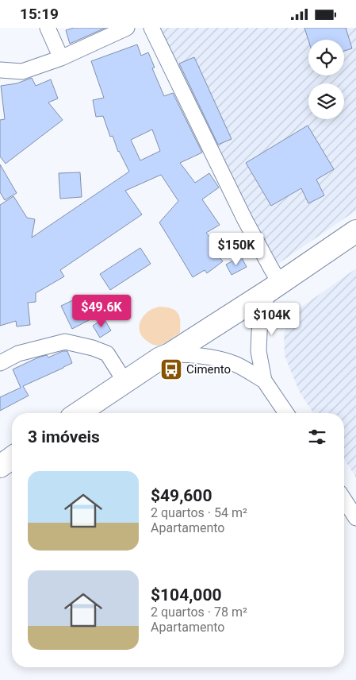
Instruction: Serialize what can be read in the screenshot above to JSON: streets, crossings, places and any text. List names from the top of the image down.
{
  "places": {
    "bus stop": ["Cimento"]
  },
  "page": {
    "status": "15:19",
    "price": ["$150K", "$49.6K", "$104K"],
    "heading": "3 imóveis",
    "list": [
      {
        "name": "$49,600",
        "note": "2 quartos · 54 m² · Apartamento"
      },
      {
        "name": "$104,000",
        "note": "2 quartos · 78 m² · Apartamento"
      }
    ]
  }
}
